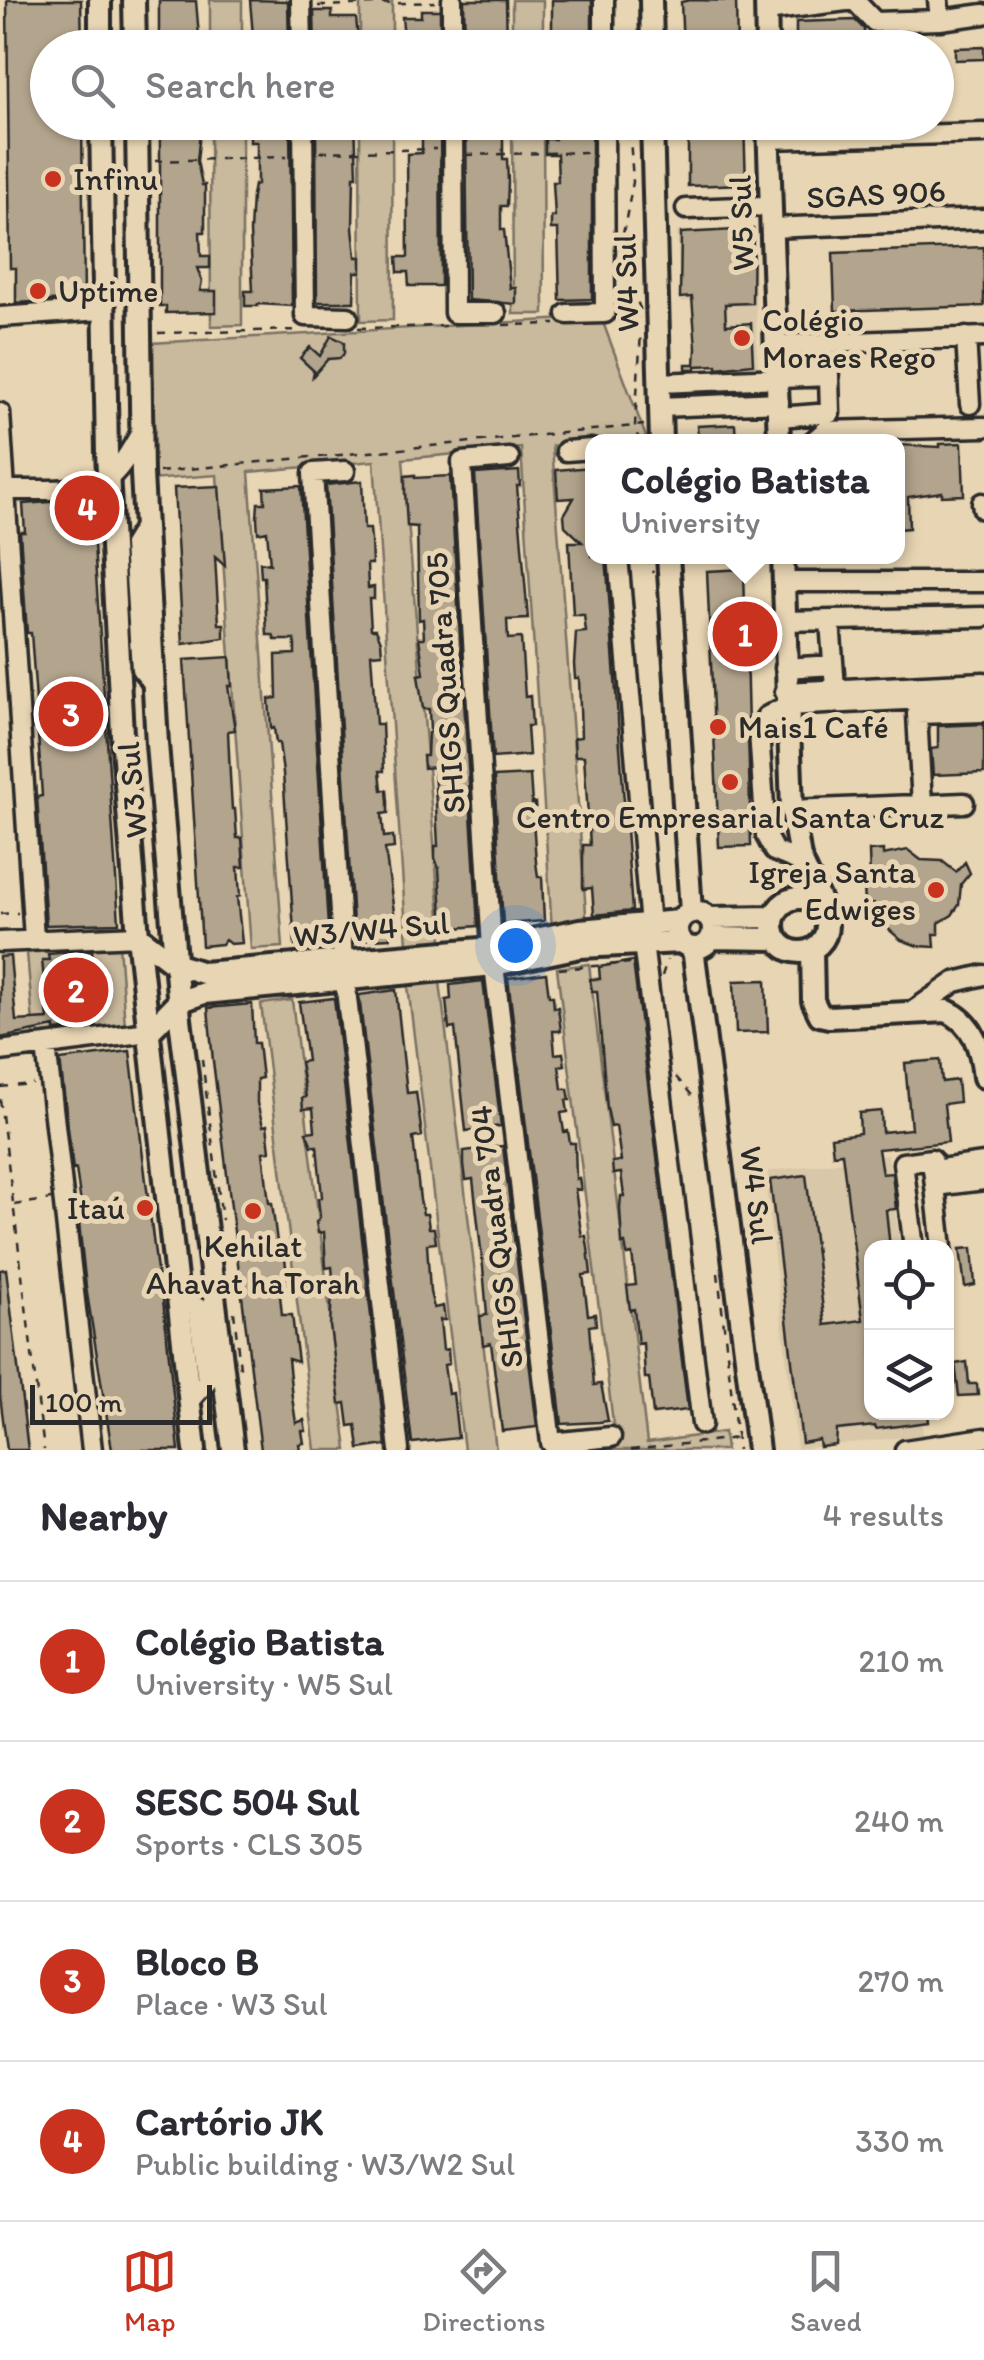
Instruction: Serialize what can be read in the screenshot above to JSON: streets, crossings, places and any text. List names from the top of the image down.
{
  "streets": {
    "main road": [
      "W5 Sul",
      "W4 Sul",
      "W3 Sul",
      "W3/W4 Sul"
    ],
    "street": ["SGAS 906", "SHIGS Quadra 705", "SHIGS Quadra 704"]
  },
  "crossings": [
    ["SGAS 906", "W5 Sul"],
    ["W4 Sul", "W3/W4 Sul"],
    ["SHIGS Quadra 705", "W3/W4 Sul"],
    ["SHIGS Quadra 705", "SHIGS Quadra 704"],
    ["W3 Sul", "W3/W4 Sul"],
    ["W3/W4 Sul", "SHIGS Quadra 704"]
  ],
  "places": [
    "Infinu",
    "Uptime",
    "Colégio Moraes Rego",
    "Mais1 Café",
    "Centro Empresarial Santa Cruz",
    "Igreja Santa Edwiges",
    "Itaú",
    "Kehilat Ahavat haTorah"
  ],
  "scale_bar": "100 m",
  "page": {
    "search": "Search here",
    "popup": ["Colégio Batista", "University"],
    "pins": [
      "4",
      "1",
      "3",
      "2"
    ],
    "scale": "100 m",
    "heading": ["Nearby", "4 results"],
    "list": [
      {
        "mark": "1",
        "name": "Colégio Batista",
        "note": "University · W5 Sul",
        "value": "210 m"
      },
      {
        "mark": "2",
        "name": "SESC 504 Sul",
        "note": "Sports · CLS 305",
        "value": "240 m"
      },
      {
        "mark": "3",
        "name": "Bloco B",
        "note": "Place · W3 Sul",
        "value": "270 m"
      },
      {
        "mark": "4",
        "name": "Cartório JK",
        "note": "Public building · W3/W2 Sul",
        "value": "330 m"
      }
    ],
    "nav": ["Map", "Directions", "Saved"]
  }
}
